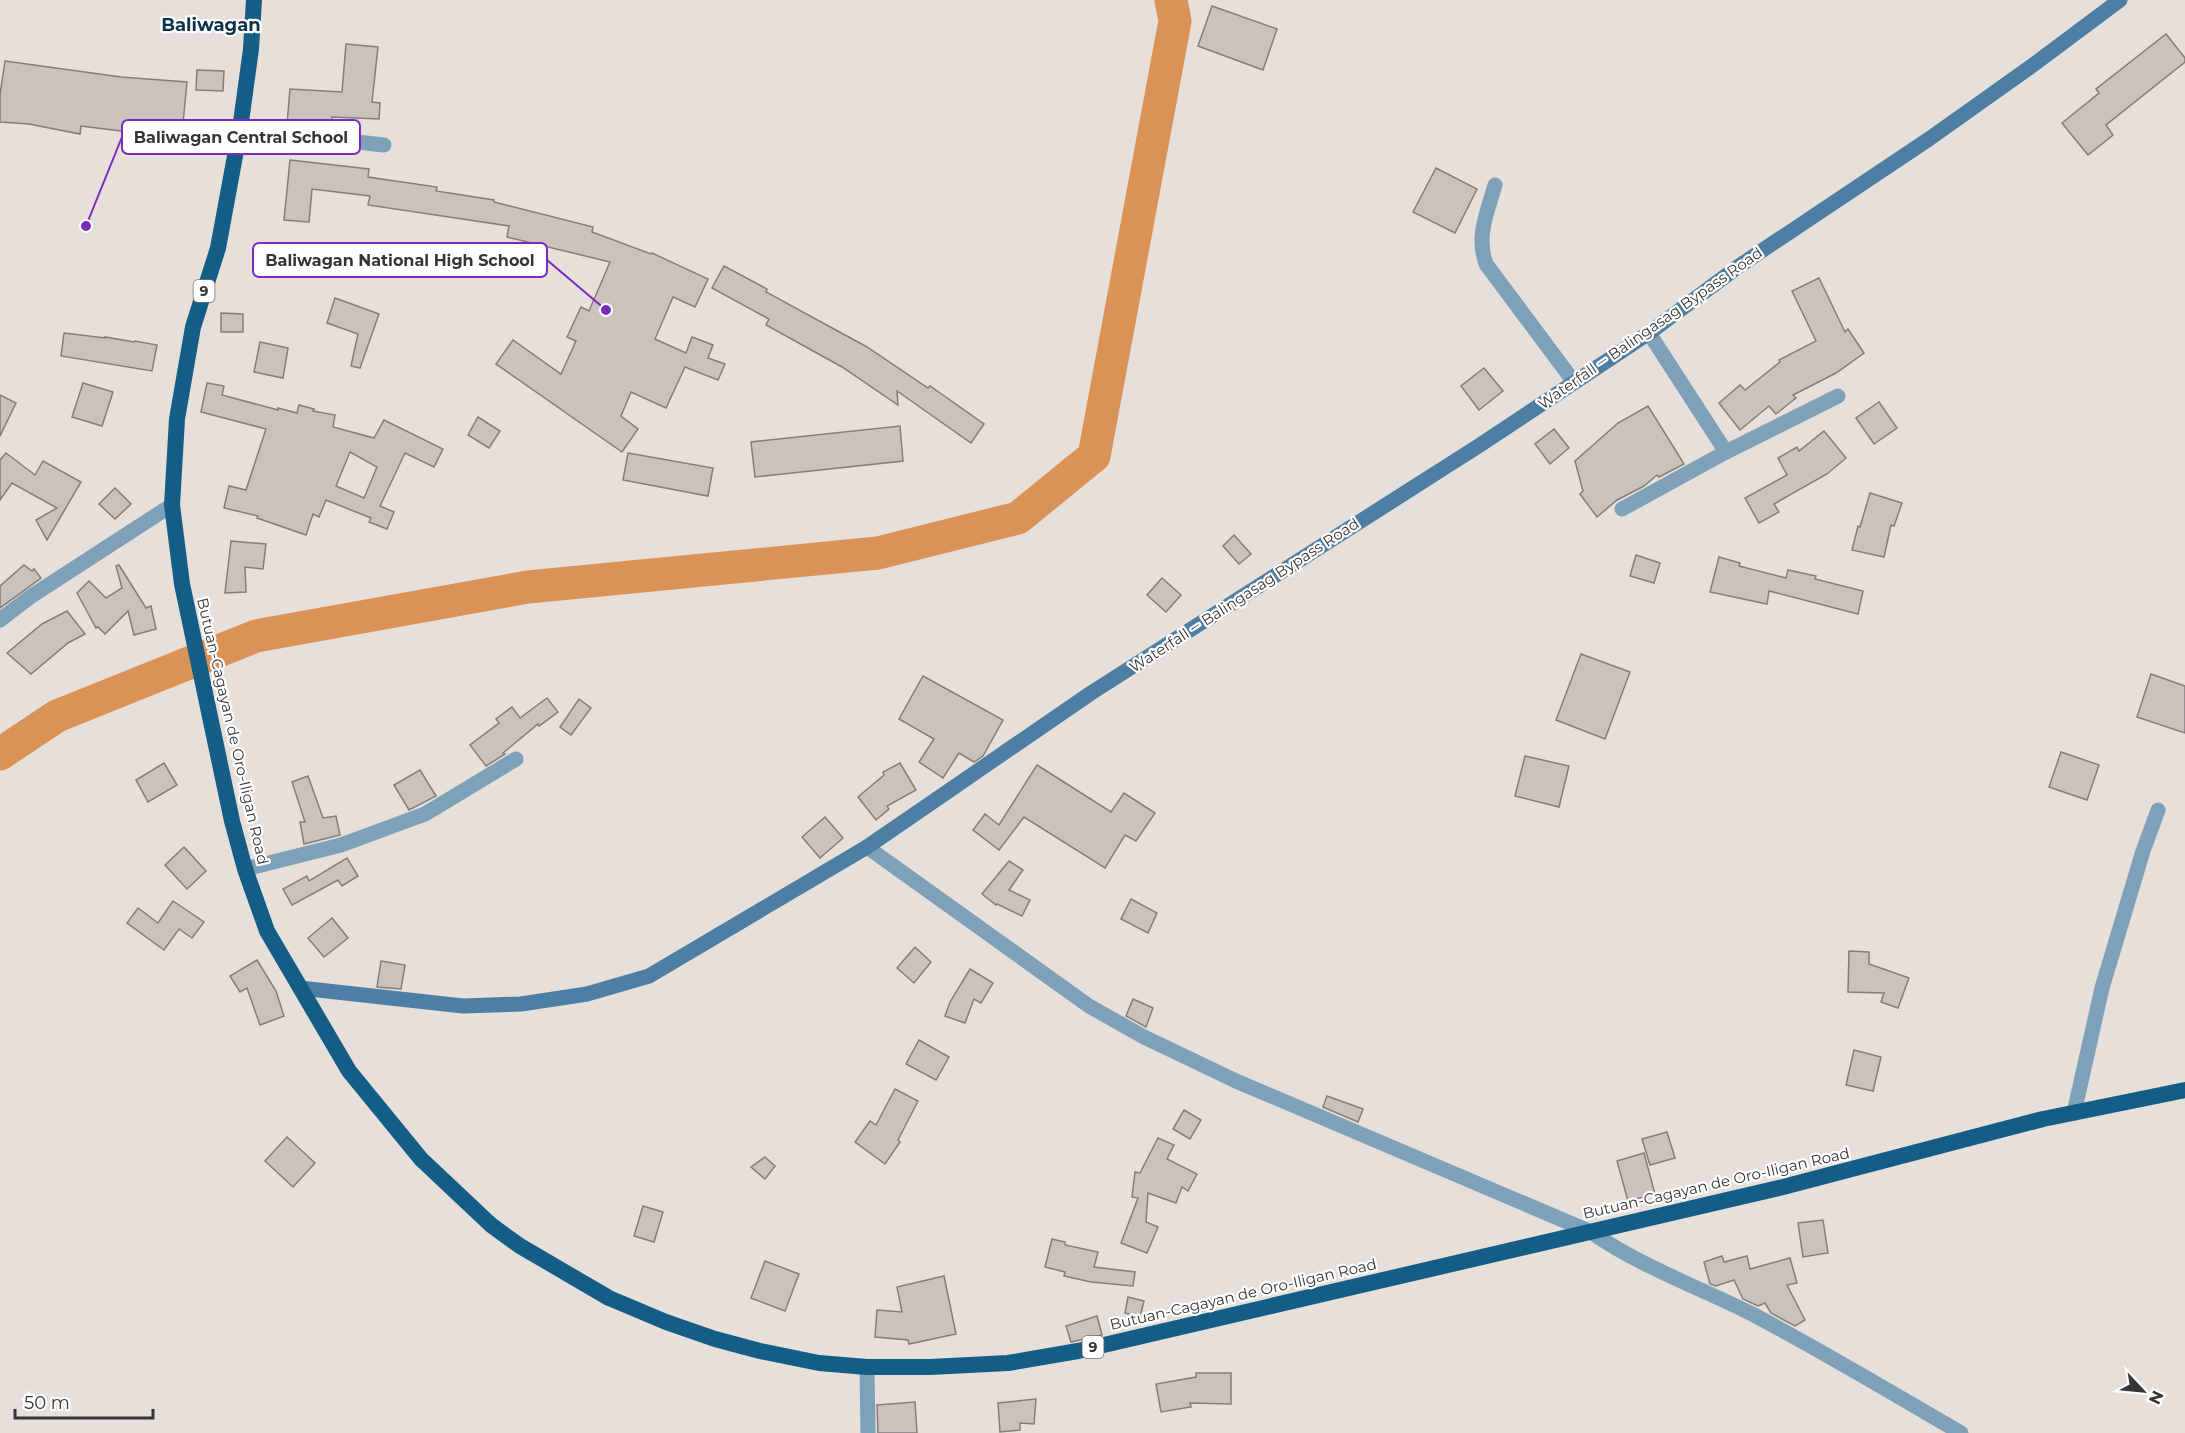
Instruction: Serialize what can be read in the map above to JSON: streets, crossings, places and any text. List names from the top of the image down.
{
  "streets": {
    "highway": ["9", "Butuan-Cagayan de Oro-Iligan Road"],
    "main road": ["Waterfall ‒ Balingasag Bypass Road"]
  },
  "crossings": [
    ["Waterfall ‒ Balingasag Bypass Road", "Butuan-Cagayan de Oro-Iligan Road"]
  ],
  "districts": ["Baliwagan"],
  "places": ["Baliwagan Central School", "Baliwagan National High School"],
  "scale_bar": "50 m",
  "north": "bottom right"
}
